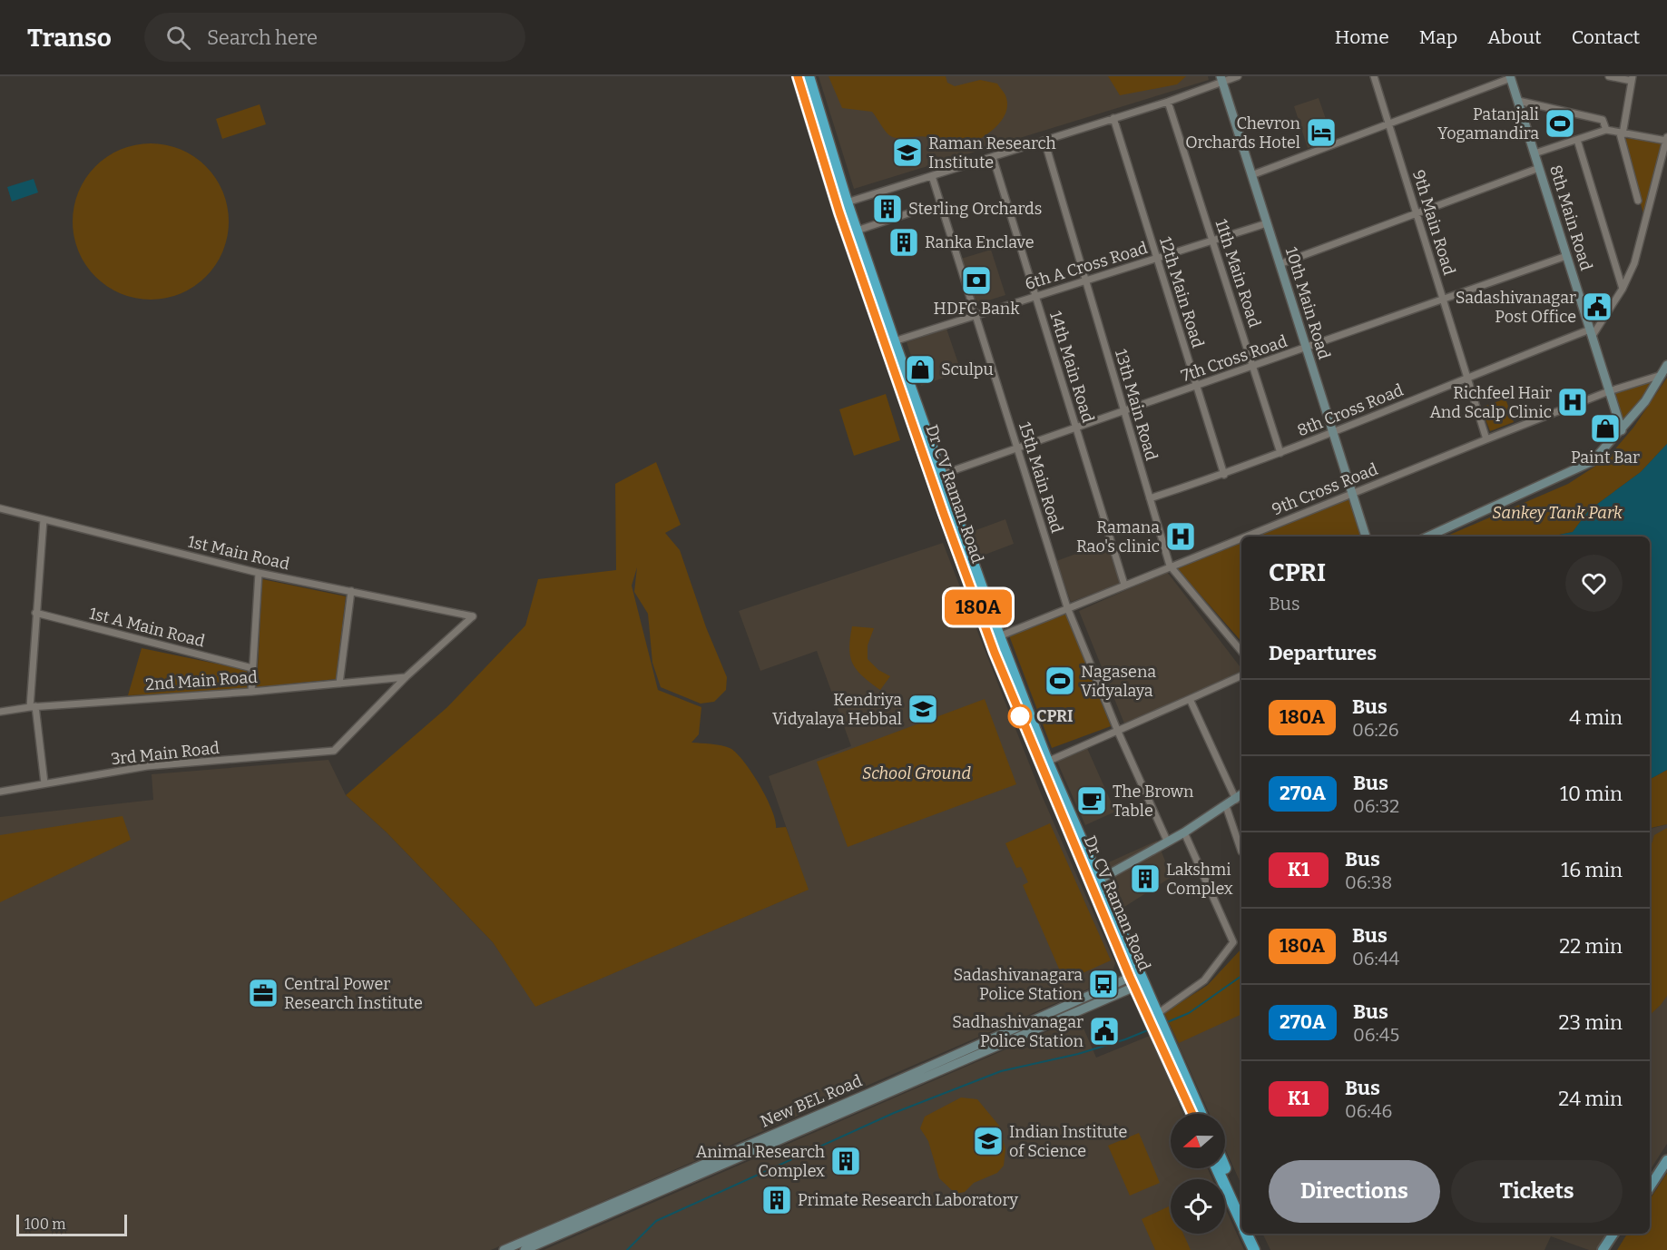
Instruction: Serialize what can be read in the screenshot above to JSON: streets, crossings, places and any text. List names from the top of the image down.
{
  "streets": {
    "highway": ["Dr. CV Raman Road"],
    "main road": ["8th Main Road", "10th Main Road", "New BEL Road"],
    "street": [
      "9th Main Road",
      "6th A Cross Road",
      "11th Main Road",
      "12th Main Road",
      "7th Cross Road",
      "14th Main Road",
      "13th Main Road",
      "8th Cross Road",
      "15th Main Road",
      "9th Cross Road",
      "1st Main Road",
      "1st A Main Road",
      "2nd Main Road",
      "3rd Main Road"
    ]
  },
  "crossings": [
    ["8th Main Road", "7th Cross Road"],
    ["8th Main Road", "8th Cross Road"],
    ["8th Main Road", "9th Cross Road"],
    ["9th Main Road", "7th Cross Road"],
    ["9th Main Road", "8th Cross Road"],
    ["9th Main Road", "9th Cross Road"],
    ["6th A Cross Road", "11th Main Road"],
    ["6th A Cross Road", "12th Main Road"],
    ["6th A Cross Road", "10th Main Road"],
    ["6th A Cross Road", "14th Main Road"],
    ["6th A Cross Road", "13th Main Road"],
    ["6th A Cross Road", "15th Main Road"],
    ["6th A Cross Road", "Dr. CV Raman Road"],
    ["11th Main Road", "7th Cross Road"],
    ["11th Main Road", "8th Cross Road"],
    ["12th Main Road", "7th Cross Road"],
    ["12th Main Road", "8th Cross Road"],
    ["10th Main Road", "7th Cross Road"],
    ["10th Main Road", "8th Cross Road"],
    ["10th Main Road", "9th Cross Road"],
    ["7th Cross Road", "14th Main Road"],
    ["7th Cross Road", "13th Main Road"],
    ["7th Cross Road", "15th Main Road"],
    ["7th Cross Road", "Dr. CV Raman Road"],
    ["14th Main Road", "9th Cross Road"],
    ["13th Main Road", "8th Cross Road"],
    ["13th Main Road", "9th Cross Road"],
    ["15th Main Road", "9th Cross Road"],
    ["9th Cross Road", "Dr. CV Raman Road"],
    ["Dr. CV Raman Road", "New BEL Road"],
    ["1st Main Road", "2nd Main Road"],
    ["1st Main Road", "3rd Main Road"],
    ["2nd Main Road", "3rd Main Road"]
  ],
  "parks": ["Sankey Tank Park", "School Ground"],
  "places": {
    "sports": ["Patanjali Yogamandira", "Nagasena Vidyalaya"],
    "hotel": ["Chevron Orchards Hotel"],
    "school or university": ["Raman Research Institute", "Kendriya Vidyalaya Hebbal", "Indian Institute of Science"],
    "building": [
      "Sterling Orchards",
      "Ranka Enclave",
      "Lakshmi Complex",
      "Animal Research Complex",
      "Primate Research Laboratory"
    ],
    "bank": ["HDFC Bank"],
    "public building": ["Sadashivanagar Post Office", "Sadhashivanagar Police Station"],
    "shop": ["Sculpu", "Paint Bar"],
    "hospital": ["Richfeel Hair And Scalp Clinic", "Ramana Rao's clinic"],
    "other": ["CPRI"],
    "cafe": ["The Brown Table"],
    "bus stop": ["Sadashivanagara Police Station"],
    "office": ["Central Power Research Institute"]
  },
  "lines": ["bus line 180A"],
  "scale_bar": "100 m",
  "north": "left",
  "page": {
    "header": "Transo",
    "search": "Search here",
    "nav": [
      "Home",
      "Map",
      "About",
      "Contact"
    ],
    "on_map": "180A",
    "heading": [
      ["CPRI", "Bus"],
      "Departures"
    ],
    "list": [
      {
        "mark": "180A",
        "name": "Bus",
        "note": "06:26",
        "value": "4 min"
      },
      {
        "mark": "270A",
        "name": "Bus",
        "note": "06:32",
        "value": "10 min"
      },
      {
        "mark": "K1",
        "name": "Bus",
        "note": "06:38",
        "value": "16 min"
      },
      {
        "mark": "180A",
        "name": "Bus",
        "note": "06:44",
        "value": "22 min"
      },
      {
        "mark": "270A",
        "name": "Bus",
        "note": "06:45",
        "value": "23 min"
      },
      {
        "mark": "K1",
        "name": "Bus",
        "note": "06:46",
        "value": "24 min"
      }
    ],
    "buttons": ["Directions", "Tickets"],
    "scale": "100 m"
  }
}
